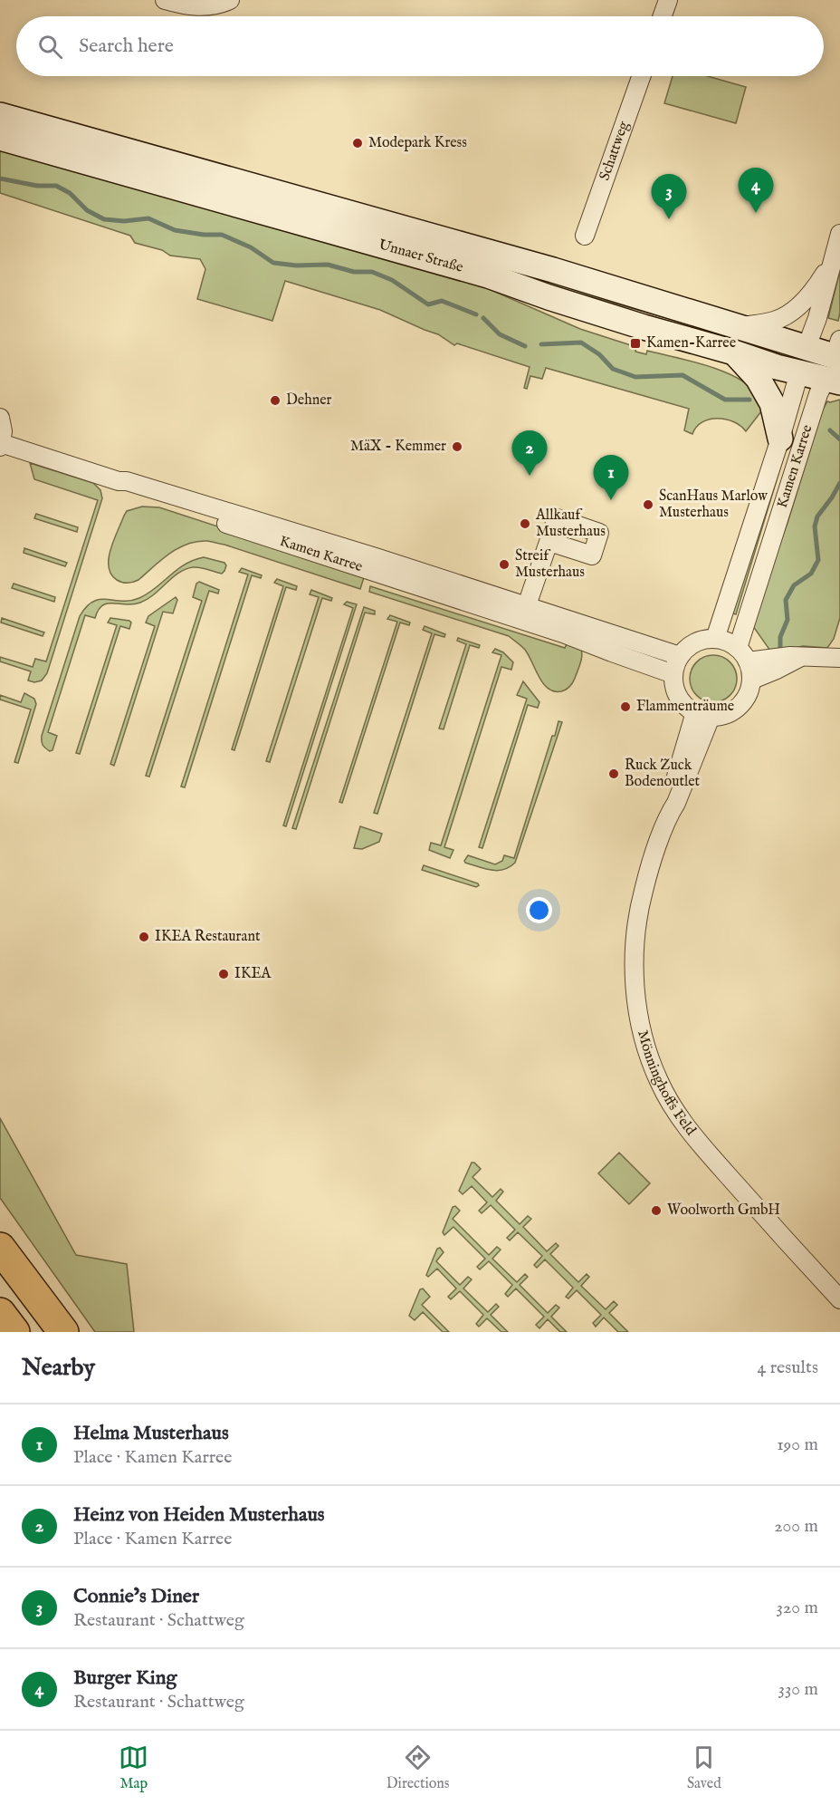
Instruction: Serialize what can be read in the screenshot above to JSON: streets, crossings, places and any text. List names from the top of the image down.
{
  "streets": {
    "main road": ["Unnaer Straße", "Kamen Karree"],
    "street": ["Schattweg", "Mönninghoffs Feld"]
  },
  "crossings": [
    ["Unnaer Straße", "Kamen Karree"],
    ["Kamen Karree", "Mönninghoffs Feld"]
  ],
  "places": {
    "other": [
      "Modepark Kress",
      "Dehner",
      "MäX - Kemmer",
      "ScanHaus Marlow Musterhaus",
      "Allkauf Musterhaus",
      "Streif Musterhaus",
      "Flammenträume",
      "Ruck Zuck Bodenoutlet",
      "IKEA Restaurant",
      "IKEA",
      "Woolworth GmbH"
    ],
    "transit": ["Kamen-Karree"]
  },
  "page": {
    "search": "Search here",
    "pins": [
      "4",
      "3",
      "2",
      "1"
    ],
    "heading": ["Nearby", "4 results"],
    "list": [
      {
        "mark": "1",
        "name": "Helma Musterhaus",
        "note": "Place · Kamen Karree",
        "value": "190 m"
      },
      {
        "mark": "2",
        "name": "Heinz von Heiden Musterhaus",
        "note": "Place · Kamen Karree",
        "value": "200 m"
      },
      {
        "mark": "3",
        "name": "Connie’s Diner",
        "note": "Restaurant · Schattweg",
        "value": "320 m"
      },
      {
        "mark": "4",
        "name": "Burger King",
        "note": "Restaurant · Schattweg",
        "value": "330 m"
      }
    ],
    "nav": ["Map", "Directions", "Saved"]
  }
}
